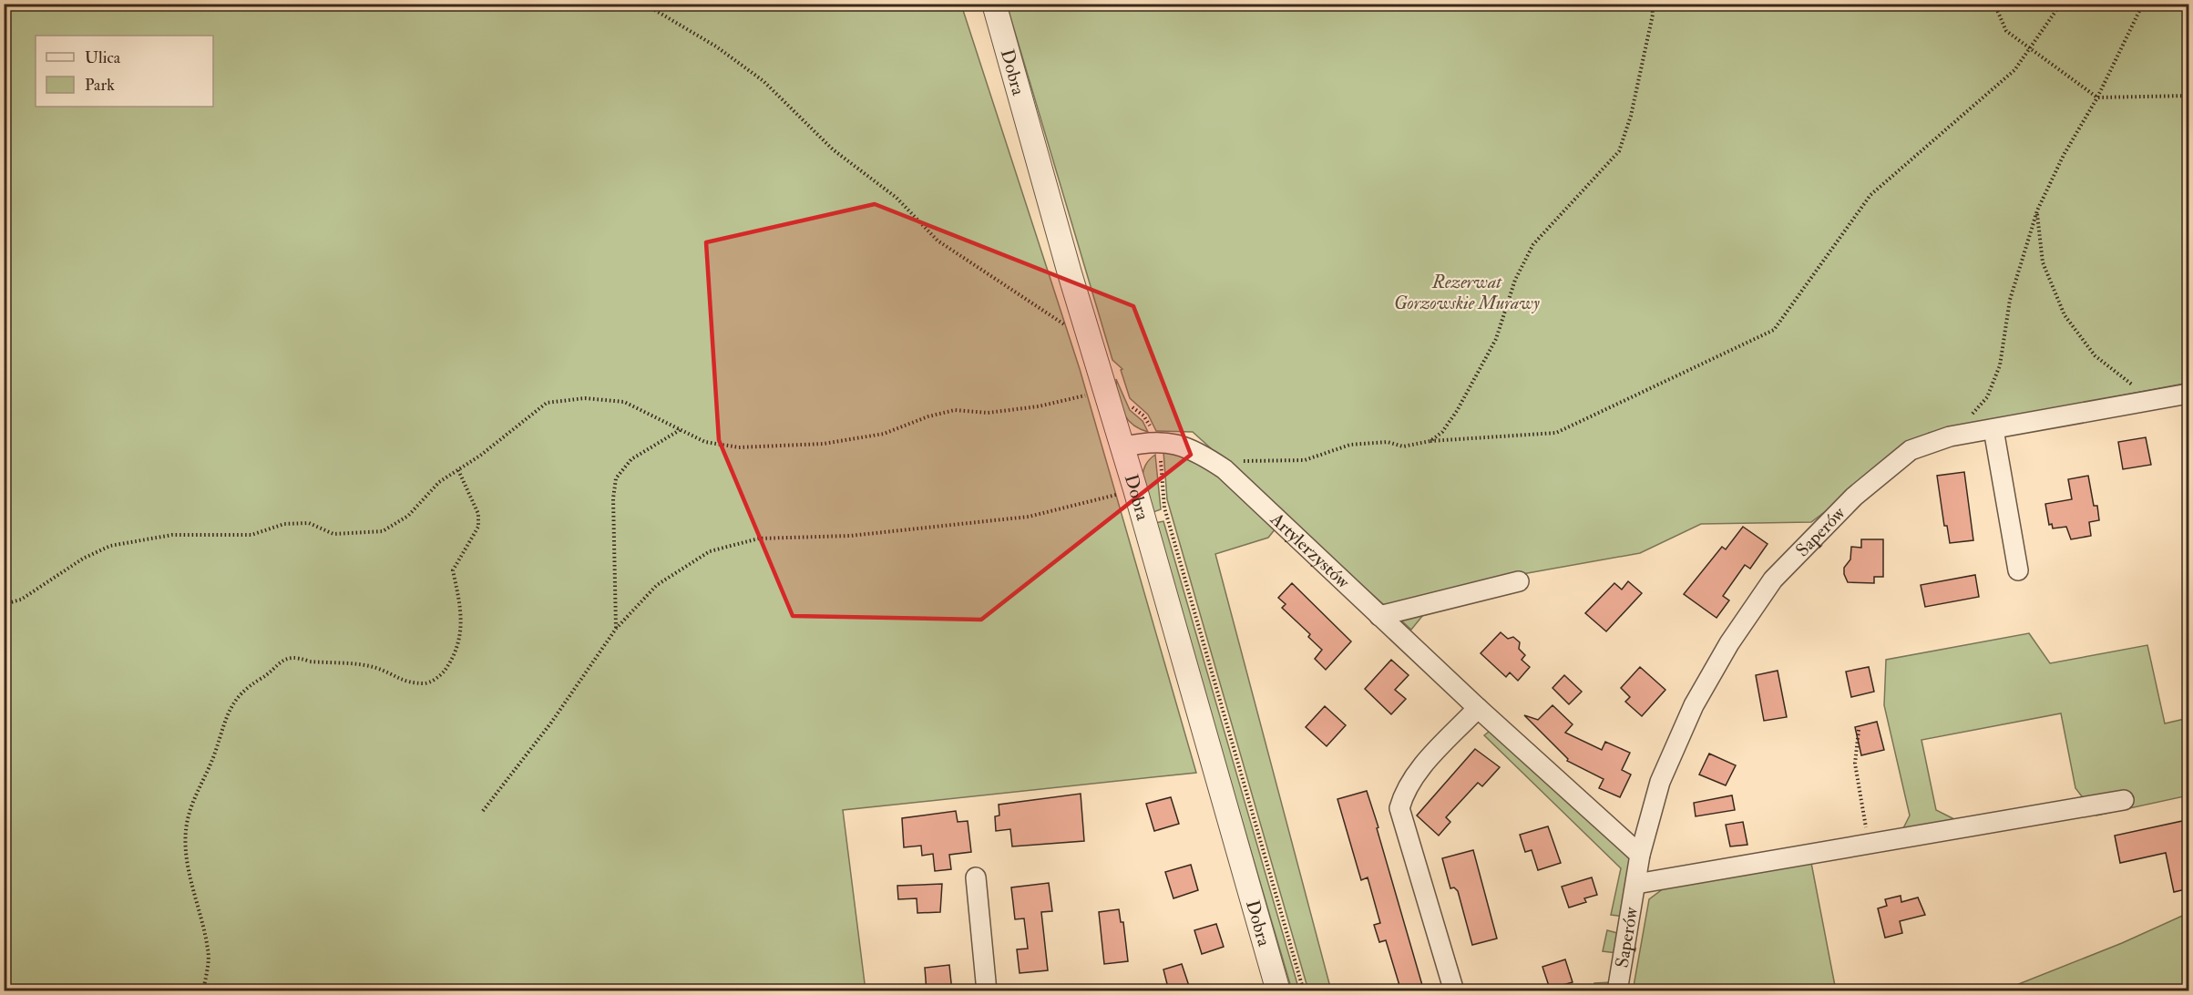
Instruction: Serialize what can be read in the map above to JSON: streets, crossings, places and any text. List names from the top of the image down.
{
  "streets": {
    "street": ["Dobra", "Saperów", "Artylerzystów"]
  },
  "crossings": [
    ["Dobra", "Artylerzystów"],
    ["Saperów", "Artylerzystów"]
  ],
  "parks": ["Rezerwat Gorzowskie Murawy"],
  "legend": ["Ulica", "Park"]
}
